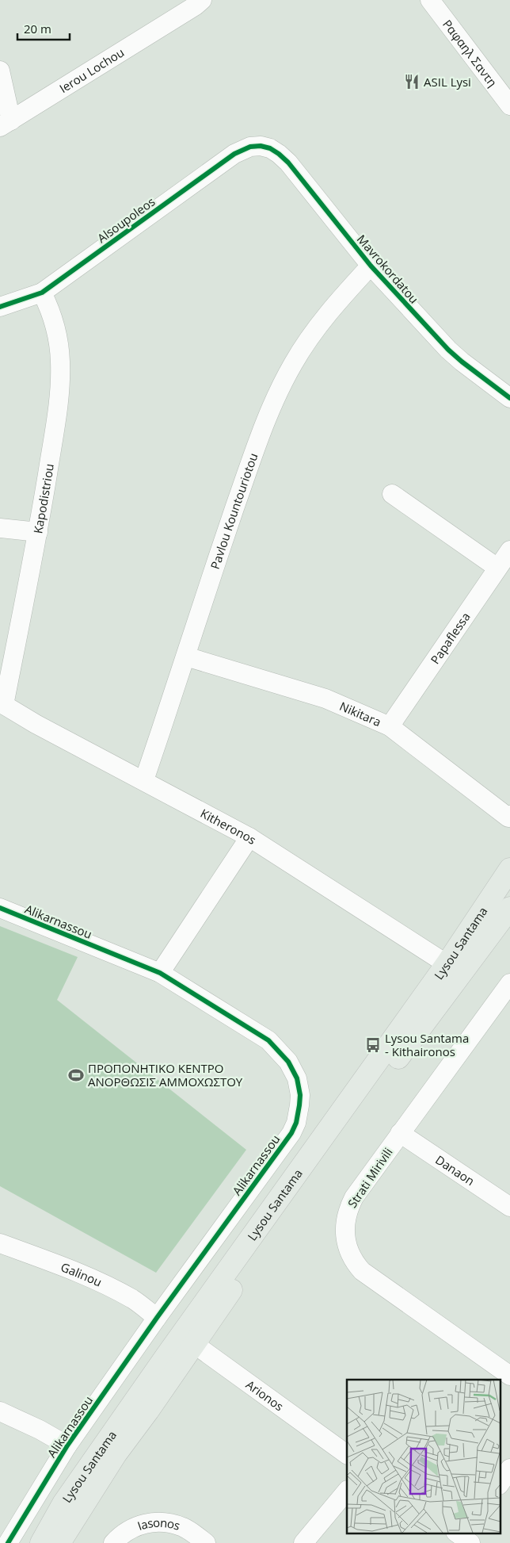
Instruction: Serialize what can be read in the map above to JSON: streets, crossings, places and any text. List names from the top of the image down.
{
  "streets": {
    "main road": ["Lysou Santama"],
    "street": [
      "Ραφαηλ Σαντη",
      "Ierou Lochou",
      "Alsoupoleos",
      "Mavrokordatou",
      "Kapodistriou",
      "Pavlou Kountouriotou",
      "Papaflessa",
      "Nikitara",
      "Kitheronos",
      "Alikarnassou",
      "Danaon",
      "Strati Mirivili",
      "Galinou",
      "Arionos",
      "Iasonos"
    ]
  },
  "crossings": [
    ["Alsoupoleos", "Mavrokordatou"],
    ["Alsoupoleos", "Kapodistriou"],
    ["Mavrokordatou", "Pavlou Kountouriotou"],
    ["Kapodistriou", "Kitheronos"],
    ["Pavlou Kountouriotou", "Nikitara"],
    ["Pavlou Kountouriotou", "Kitheronos"],
    ["Papaflessa", "Nikitara"],
    ["Kitheronos", "Lysou Santama"],
    ["Alikarnassou", "Galinou"],
    ["Lysou Santama", "Arionos"],
    ["Danaon", "Strati Mirivili"]
  ],
  "places": {
    "restaurant": ["ASIL Lysi"],
    "bus stop": ["Lysou Santama - Kithaironos"],
    "sports": ["ΠΡΟΠΟΝΗΤΙΚΟ ΚΕΝΤΡΟ ΑΝΟΡΘΩΣΙΣ ΑΜΜΟΧΩΣΤΟΥ"]
  },
  "scale_bar": "20 m"
}
